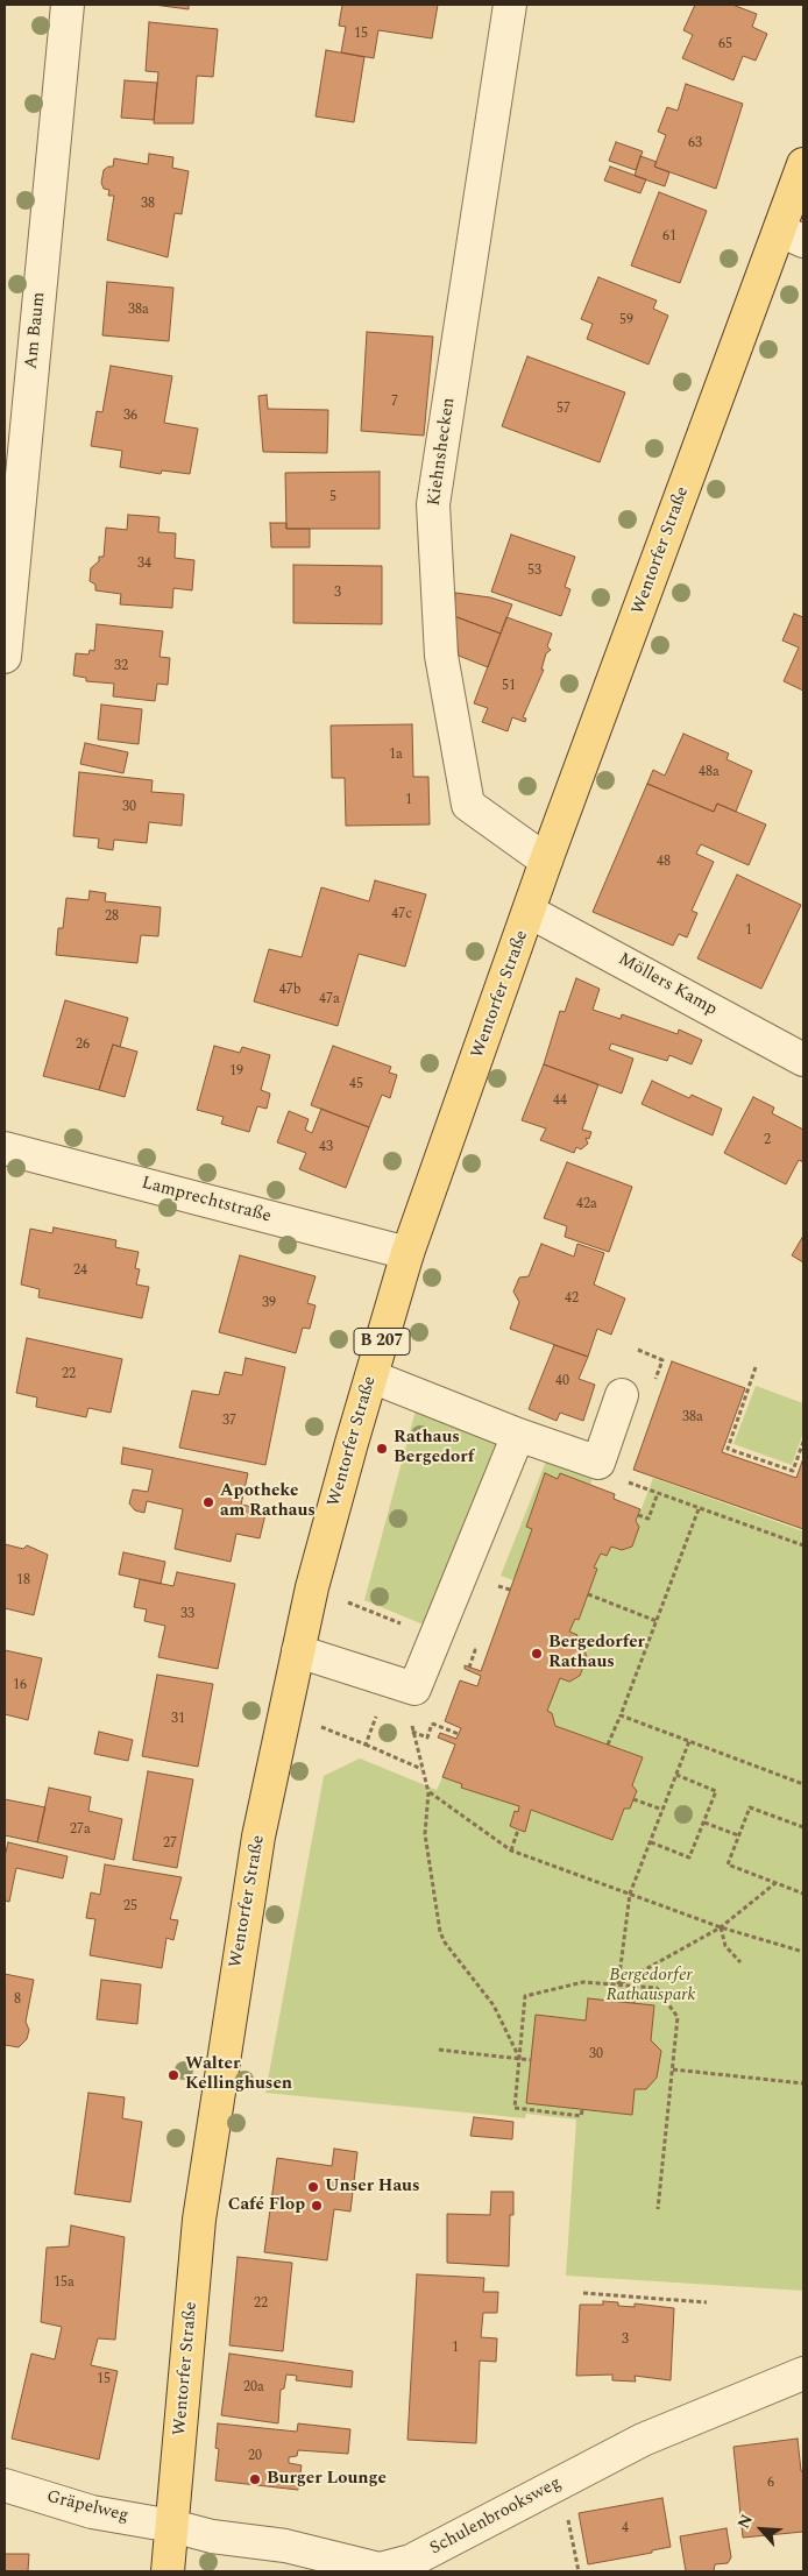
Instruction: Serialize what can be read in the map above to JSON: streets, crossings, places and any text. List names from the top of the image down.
{
  "streets": {
    "main road": ["Wentorfer Straße", "B 207"],
    "street": [
      "Am Baum",
      "Kiehnshecken",
      "Möllers Kamp",
      "Lamprechtstraße",
      "Gräpelweg",
      "Schulenbrooksweg"
    ]
  },
  "crossings": [
    ["Kiehnshecken", "Wentorfer Straße"],
    ["Wentorfer Straße", "Möllers Kamp"],
    ["Wentorfer Straße", "Lamprechtstraße"],
    ["Wentorfer Straße", "Gräpelweg"],
    ["Wentorfer Straße", "Schulenbrooksweg"],
    ["Gräpelweg", "Schulenbrooksweg"]
  ],
  "parks": ["Bergedorfer Rathauspark"],
  "places": [
    "Rathaus Bergedorf",
    "Apotheke am Rathaus",
    "Bergedorfer Rathaus",
    "Walter Kellinghusen",
    "Unser Haus",
    "Café Flop",
    "Burger Lounge"
  ],
  "house_numbers": [
    "15",
    "65",
    "63",
    "38",
    "61",
    "38a",
    "59",
    "7",
    "57",
    "36",
    "5",
    "34",
    "53",
    "3",
    "32",
    "51",
    "1a",
    "48a",
    "1",
    "30",
    "48",
    "47c",
    "28",
    "1",
    "47b",
    "47a",
    "26",
    "19",
    "45",
    "44",
    "2",
    "43",
    "42a",
    "24",
    "42",
    "39",
    "22",
    "40",
    "38a",
    "37",
    "18",
    "33",
    "16",
    "31",
    "27a",
    "27",
    "25",
    "8",
    "30",
    "15a",
    "22",
    "3",
    "1",
    "15",
    "20a",
    "20",
    "6",
    "4"
  ],
  "north": "top left"
}
